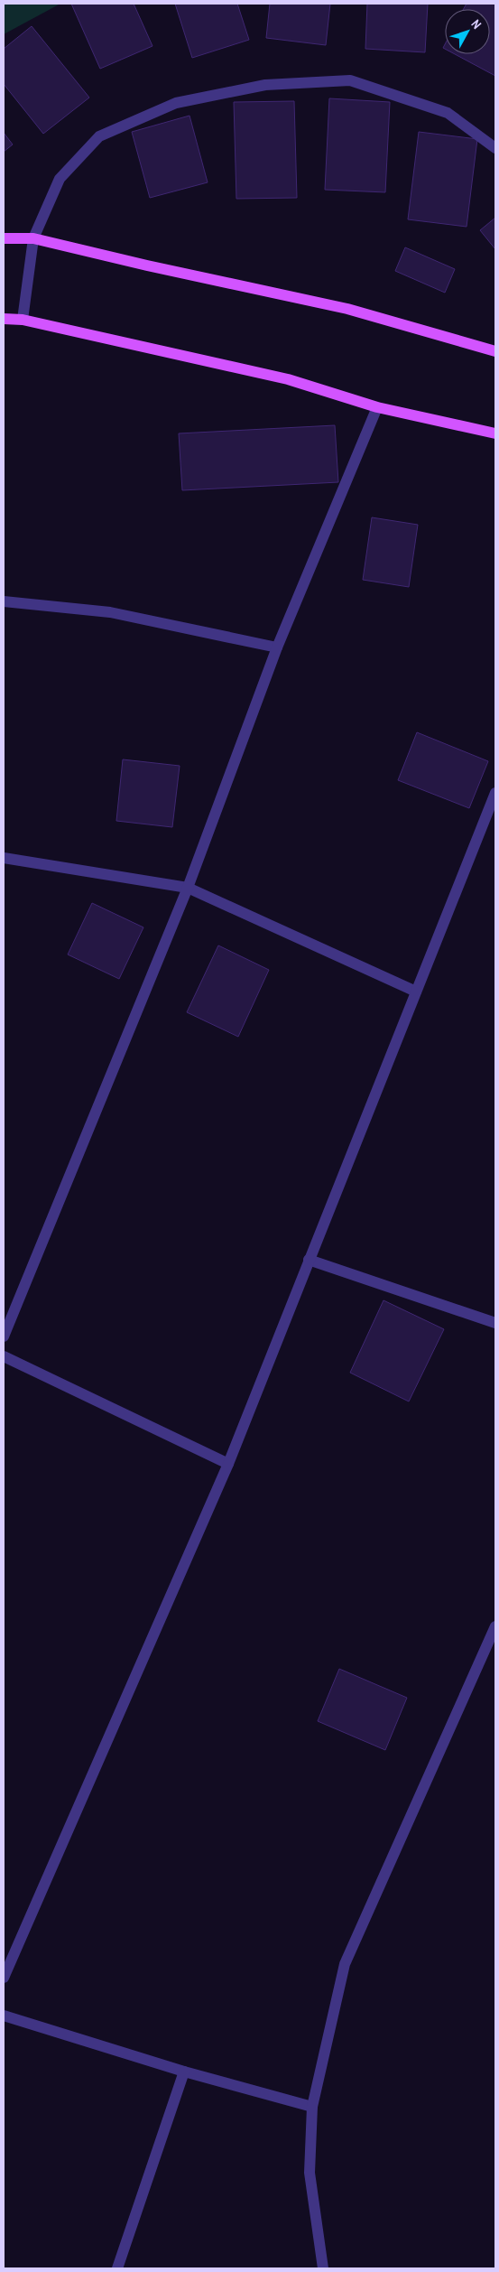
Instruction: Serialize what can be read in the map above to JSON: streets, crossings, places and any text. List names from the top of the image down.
{
  "north": "top right"
}
